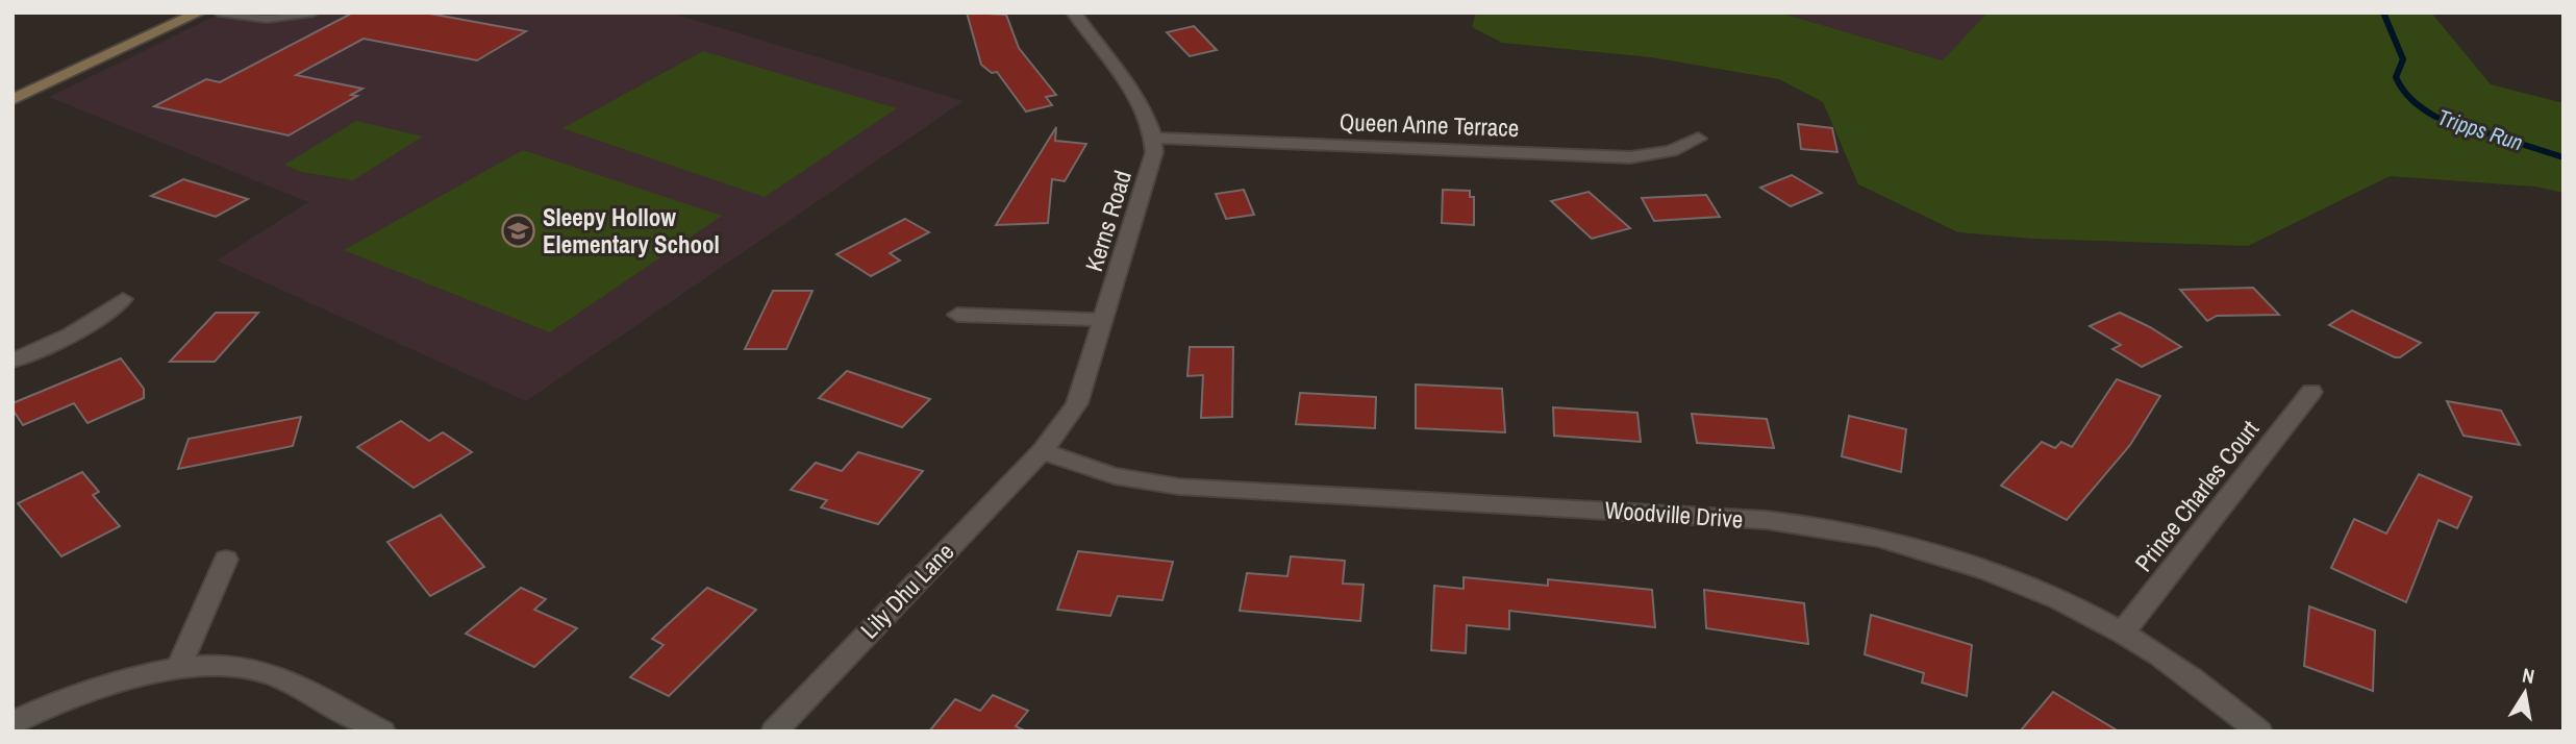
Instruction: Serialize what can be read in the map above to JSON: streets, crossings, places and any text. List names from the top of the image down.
{
  "streets": {
    "street": [
      "Queen Anne Terrace",
      "Kerns Road",
      "Prince Charles Court",
      "Woodville Drive",
      "Lily Dhu Lane"
    ]
  },
  "crossings": [
    ["Queen Anne Terrace", "Kerns Road"],
    ["Kerns Road", "Woodville Drive"],
    ["Kerns Road", "Lily Dhu Lane"],
    ["Prince Charles Court", "Woodville Drive"],
    ["Woodville Drive", "Lily Dhu Lane"]
  ],
  "water": ["Tripps Run"],
  "places": {
    "school or university": ["Sleepy Hollow Elementary School"]
  },
  "north": "top"
}
